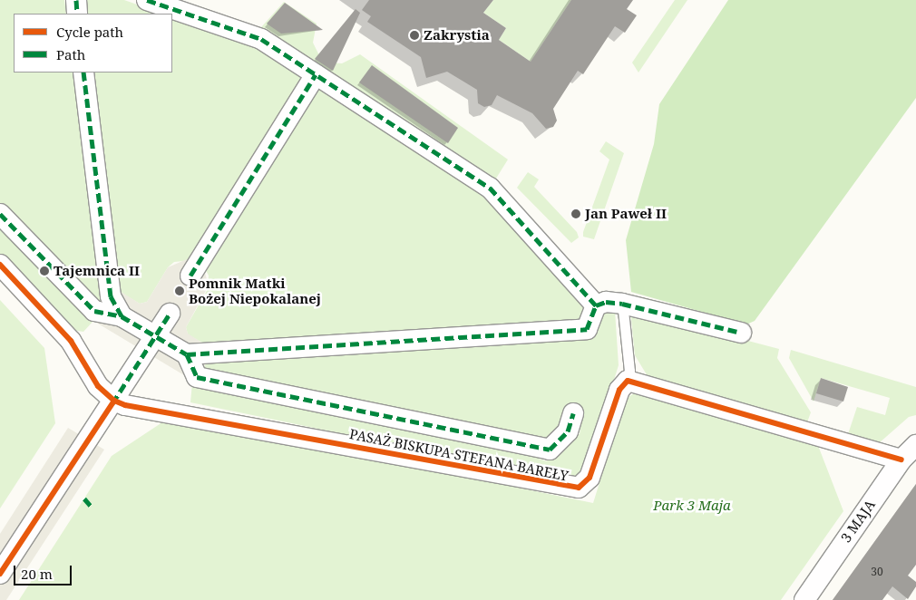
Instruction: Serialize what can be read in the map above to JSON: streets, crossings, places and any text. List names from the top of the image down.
{
  "streets": {
    "street": ["PASAŻ BISKUPA STEFANA BAREŁY", "3 MAJA"]
  },
  "parks": ["Park 3 Maja"],
  "places": [
    "Zakrystia",
    "Jan Paweł II",
    "Tajemnica II",
    "Pomnik Matki Bożej Niepokalanej"
  ],
  "house_numbers": ["30"],
  "legend": ["Cycle path", "Path"],
  "scale_bar": "20 m"
}
